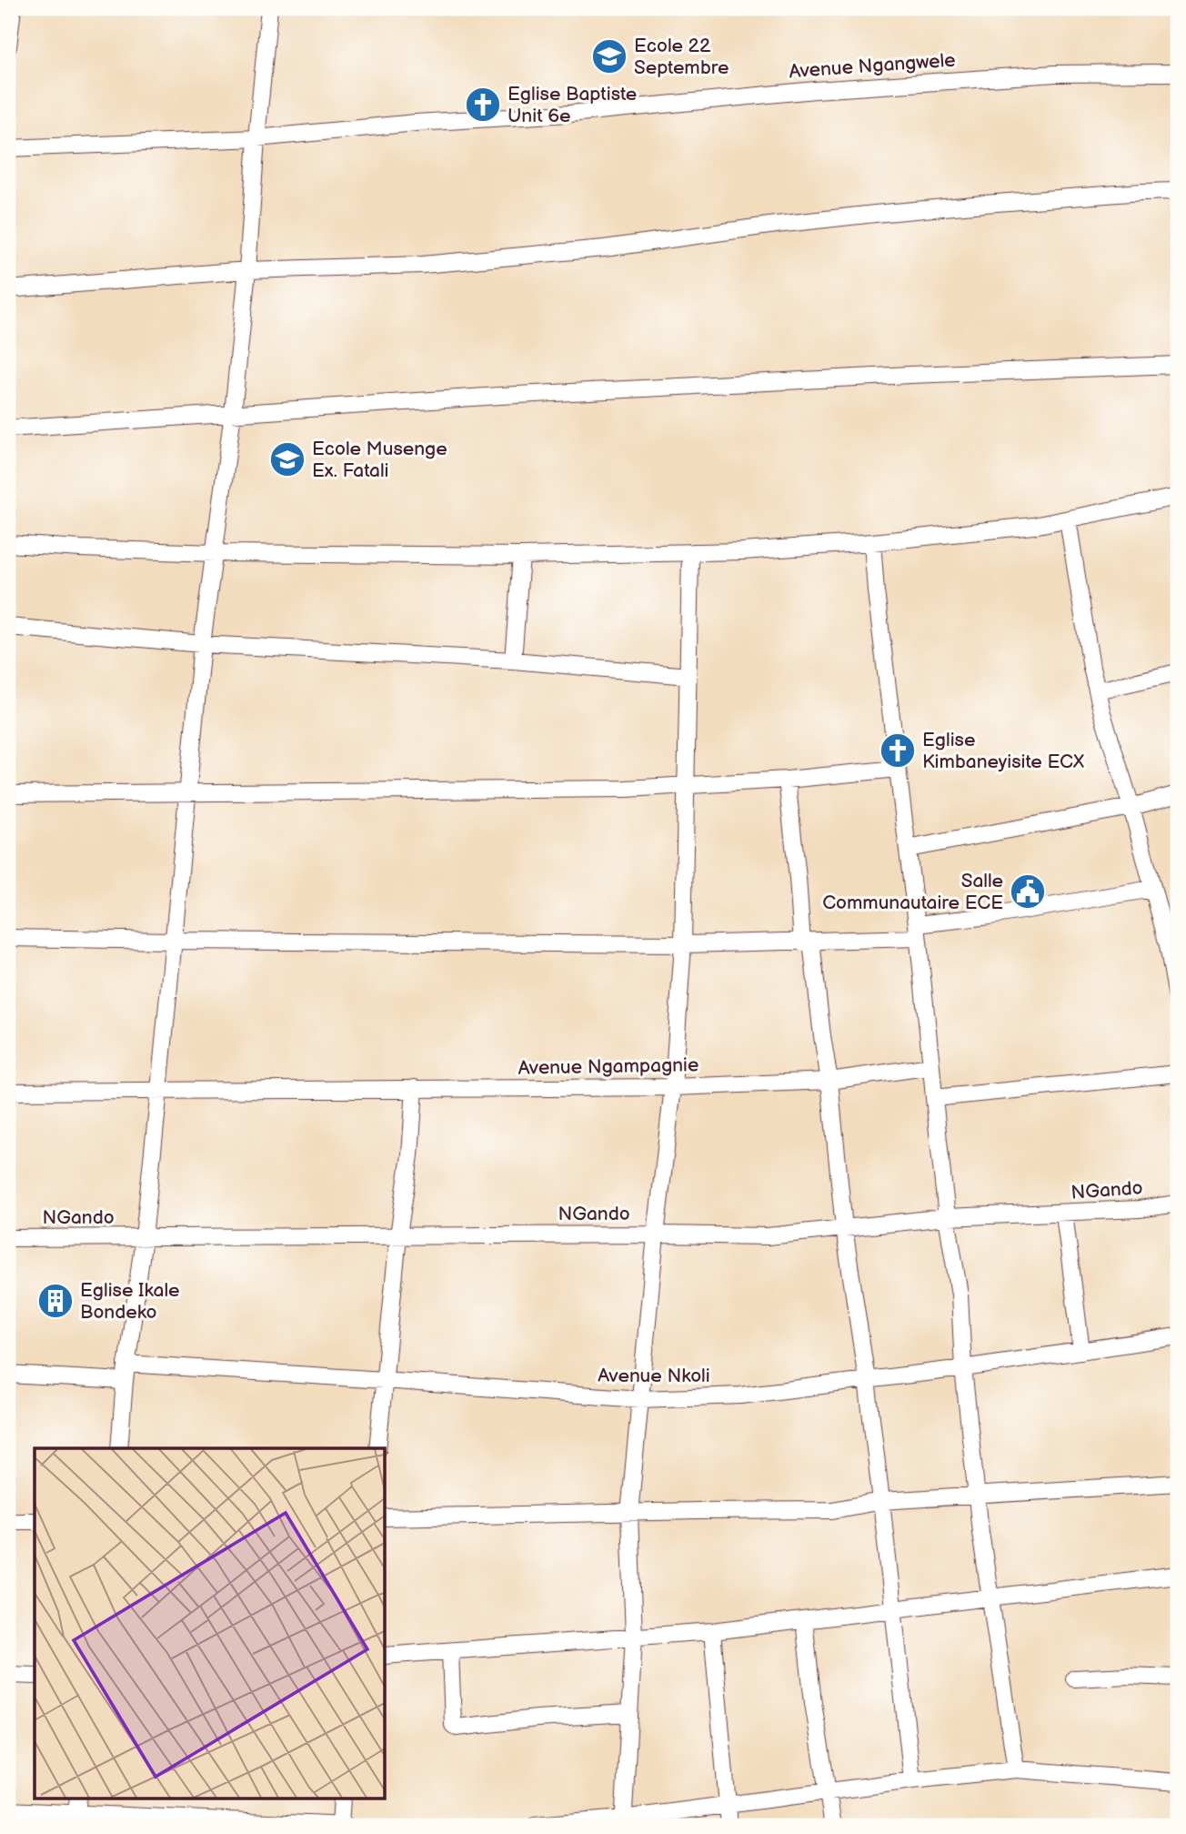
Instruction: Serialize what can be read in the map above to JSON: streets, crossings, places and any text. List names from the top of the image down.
{
  "streets": {
    "street": [
      "Avenue Ngangwele",
      "Avenue Ngampagnie",
      "NGando",
      "Avenue Nkoli"
    ]
  },
  "places": {
    "school or university": ["Ecole 22 Septembre", "Ecole Musenge Ex. Fatali"],
    "church": ["Eglise Baptiste Unit 6e", "Eglise Kimbaneyisite ECX"],
    "public building": ["Salle Communautaire ECE"],
    "building": ["Eglise Ikale Bondeko"]
  }
}
